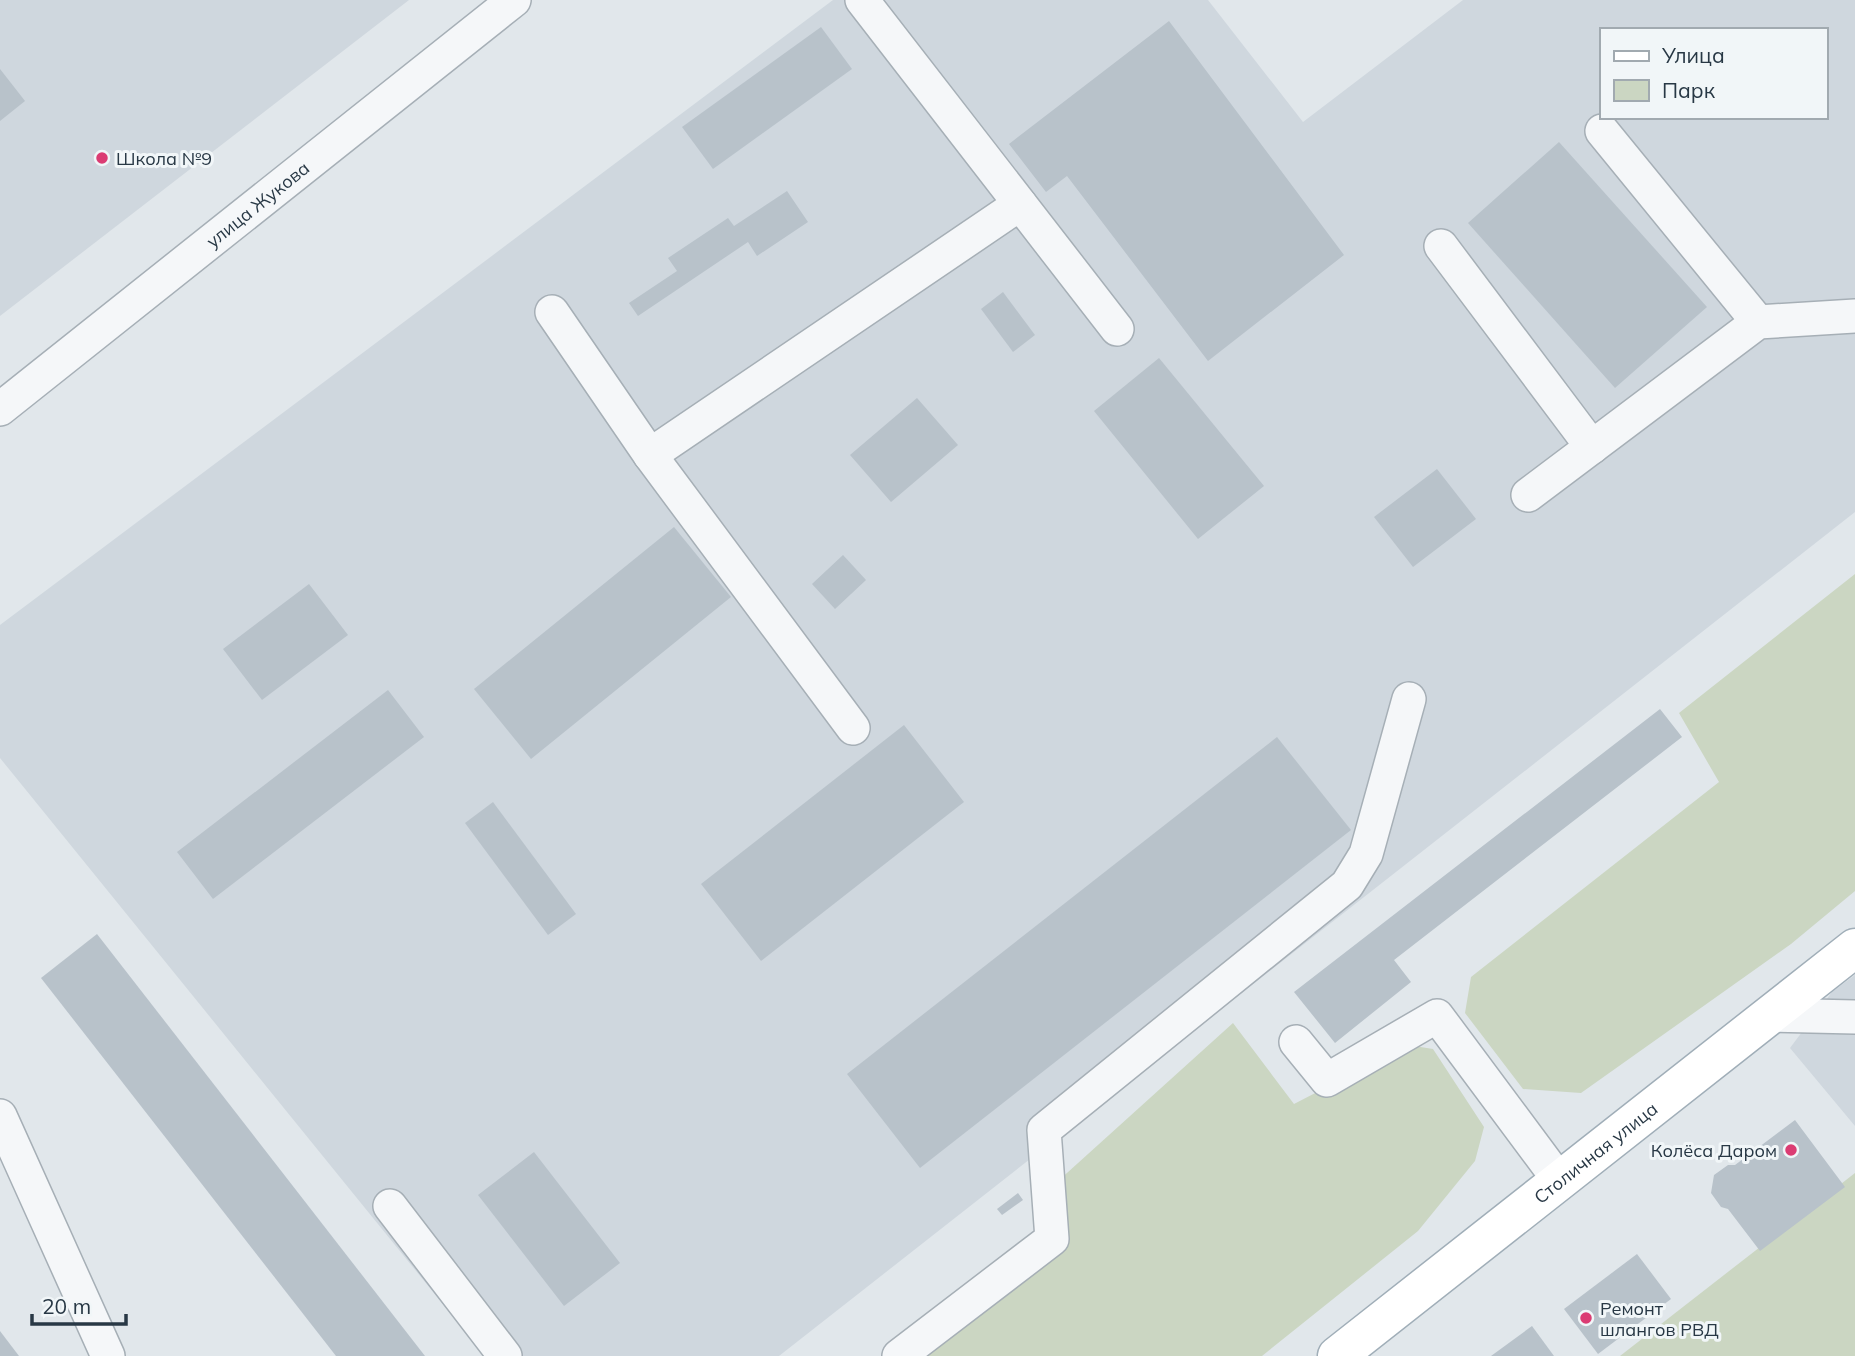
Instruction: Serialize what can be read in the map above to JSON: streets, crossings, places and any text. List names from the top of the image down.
{
  "streets": {
    "main road": ["Столичная улица"],
    "street": ["улица Жукова"]
  },
  "places": ["Школа №9", "Колёса Даром", "Ремонт шлангов РВД"],
  "legend": ["Улица", "Парк"],
  "scale_bar": "20 m"
}
